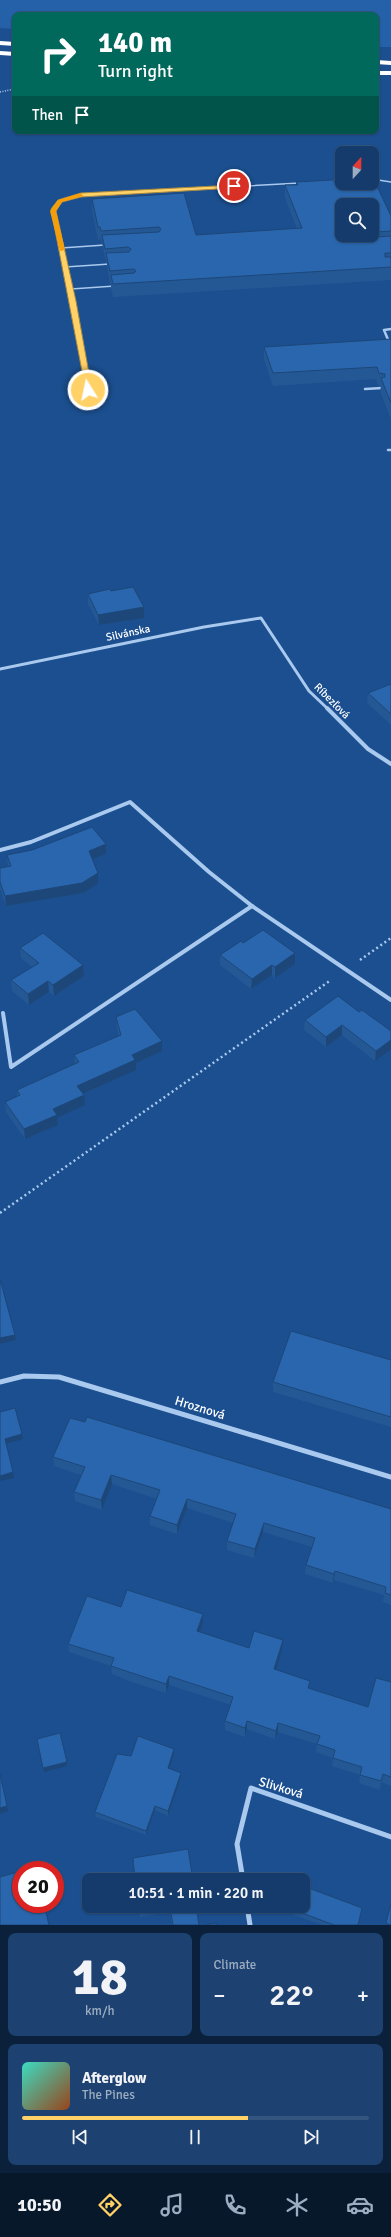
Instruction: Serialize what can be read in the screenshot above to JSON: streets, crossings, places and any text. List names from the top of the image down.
{
  "streets": {
    "street": [
      "Silvánska",
      "Ríbezľová",
      "Hroznová",
      "Slivková"
    ]
  },
  "crossings": [
    ["Silvánska", "Ríbezľová"]
  ],
  "north": "top",
  "page": {
    "turn": ["140 m", "Turn right"],
    "then": "Then",
    "limit": "20",
    "trip": "10:51 · 1 min · 220 m",
    "tile": [
      ["18", "km/h"],
      "Climate"
    ],
    "heat": ["−", "22°", "+"],
    "song": ["Afterglow", "The Pines"],
    "tabs": "10:50"
  }
}
